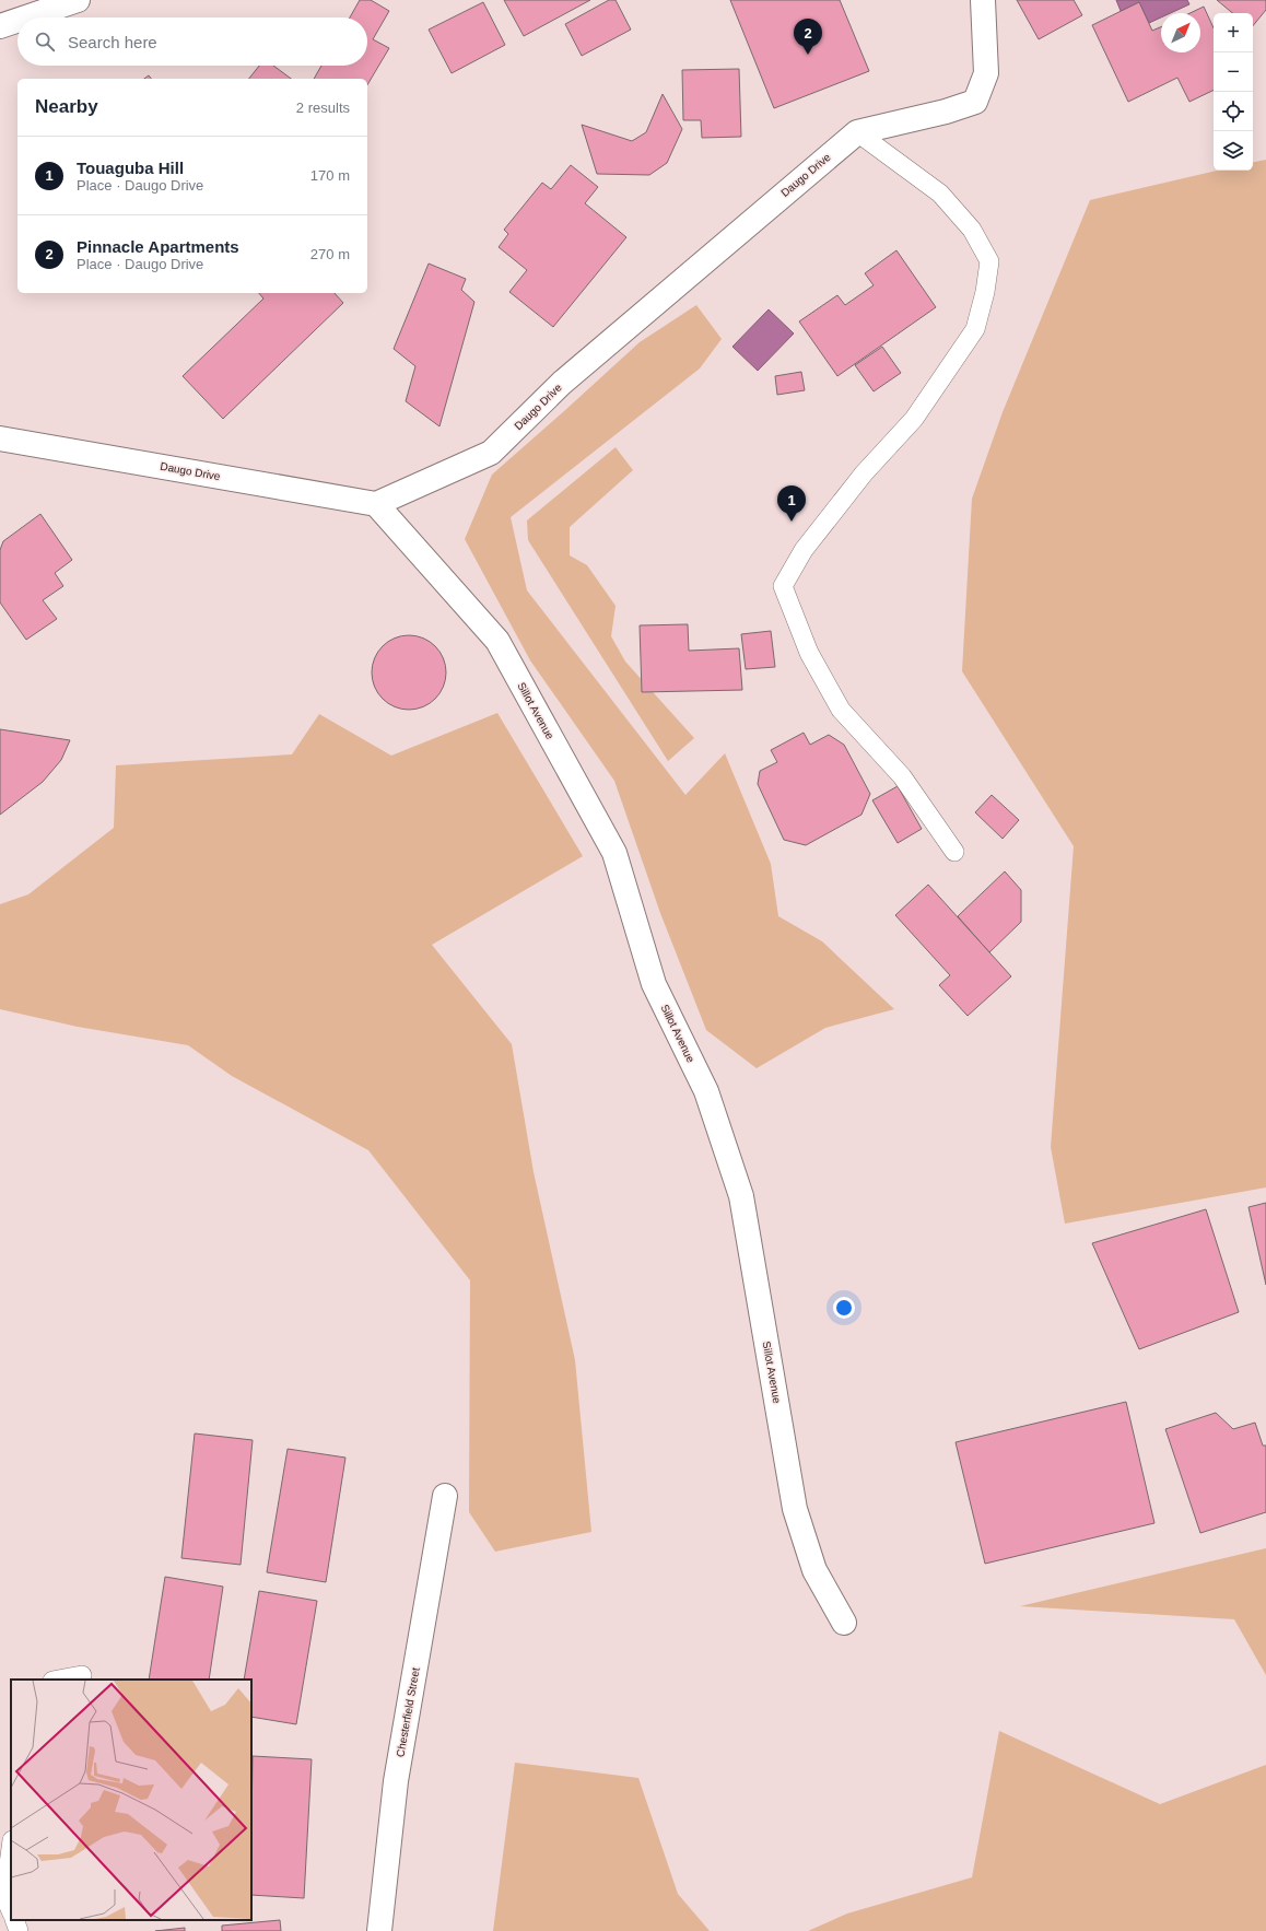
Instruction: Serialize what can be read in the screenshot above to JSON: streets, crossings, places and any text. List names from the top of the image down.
{
  "streets": {
    "street": ["Daugo Drive", "Sillot Avenue", "Chesterfield Street"]
  },
  "crossings": [
    ["Daugo Drive", "Sillot Avenue"]
  ],
  "north": "top right",
  "page": {
    "map_buttons": ["+", "−"],
    "search": "Search here",
    "pins": ["2", "1"],
    "heading": ["Nearby", "2 results"],
    "list": [
      {
        "mark": "1",
        "name": "Touaguba Hill",
        "note": "Place · Daugo Drive",
        "value": "170 m"
      },
      {
        "mark": "2",
        "name": "Pinnacle Apartments",
        "note": "Place · Daugo Drive",
        "value": "270 m"
      }
    ]
  }
}
